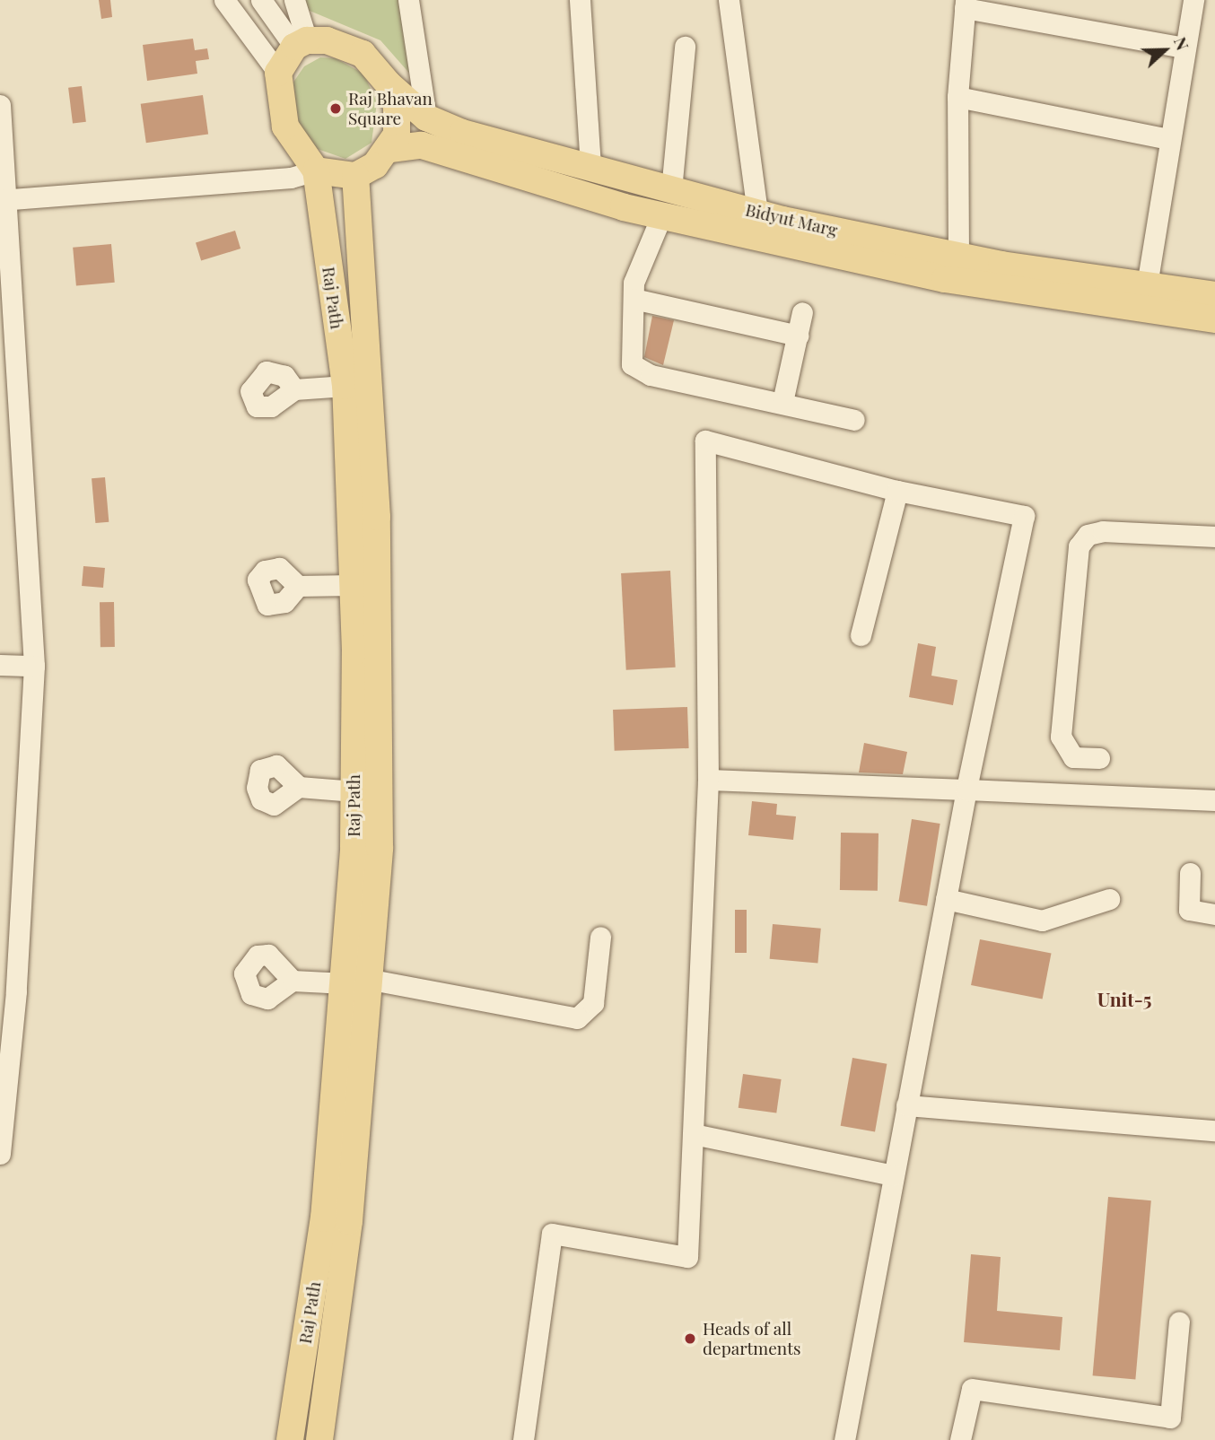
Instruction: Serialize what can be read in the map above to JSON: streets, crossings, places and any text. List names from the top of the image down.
{
  "streets": {
    "main road": ["Bidyut Marg", "Raj Path"]
  },
  "crossings": [
    ["Bidyut Marg", "Raj Path"]
  ],
  "districts": ["Unit-5"],
  "places": ["Raj Bhavan Square", "Heads of all departments"],
  "north": "right"
}
